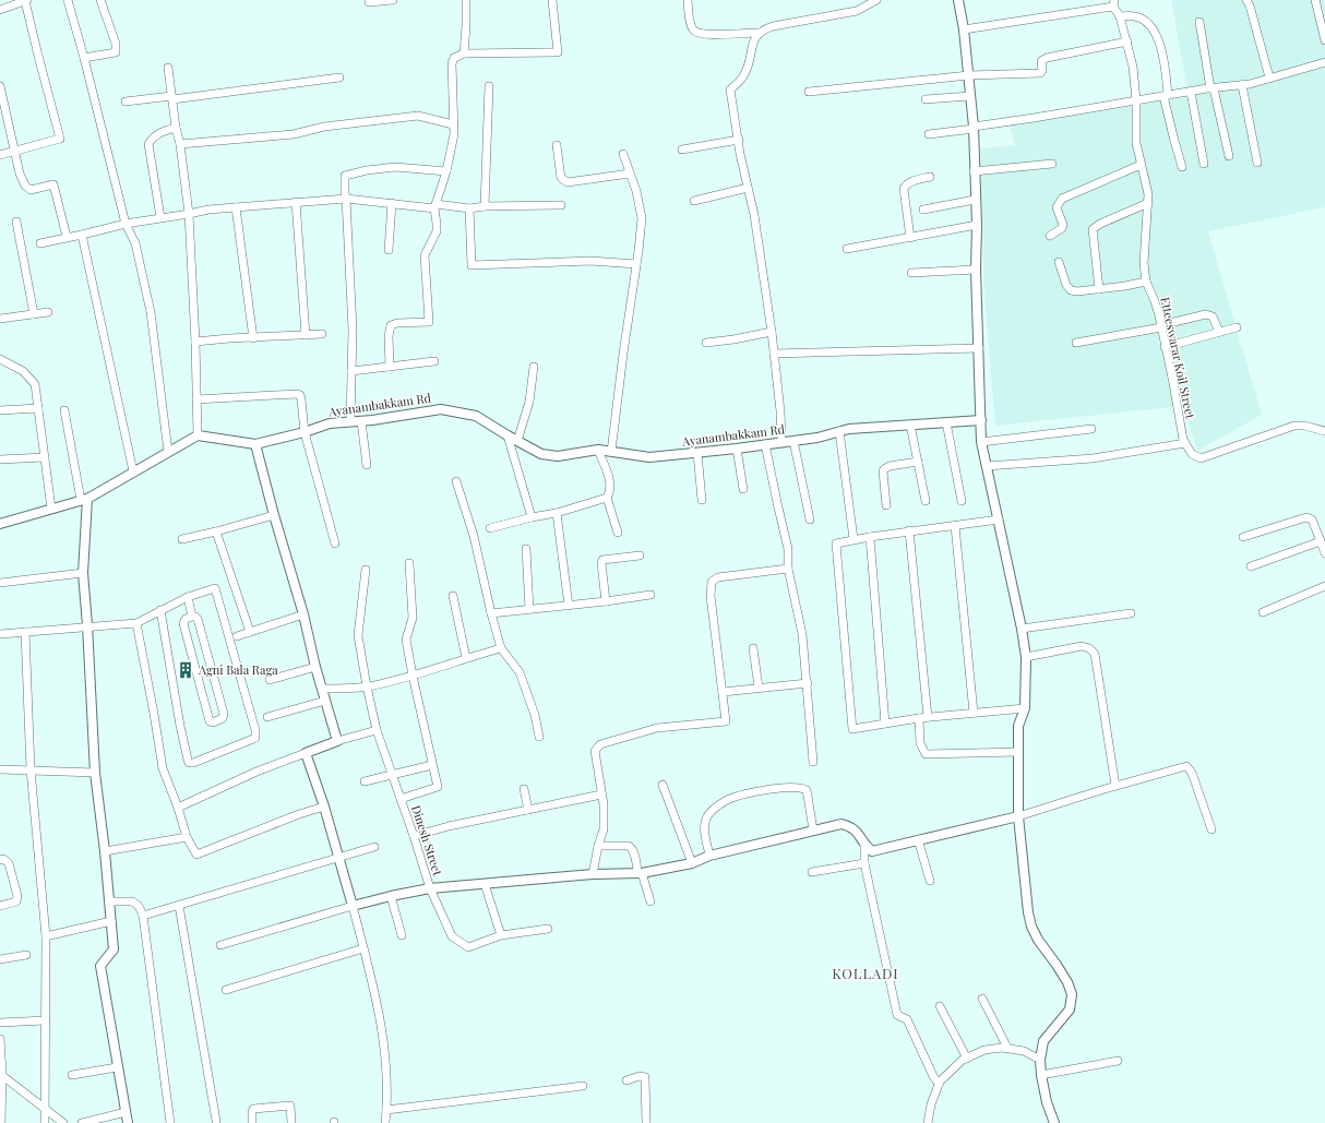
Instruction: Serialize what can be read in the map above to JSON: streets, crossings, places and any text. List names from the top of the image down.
{
  "streets": {
    "street": ["Etteeswarar Koil Street", "Ayanambakkam Rd", "Dinesh Street"]
  },
  "districts": ["KOLLADI"],
  "places": {
    "building": ["Agni Bala Raga"]
  }
}
